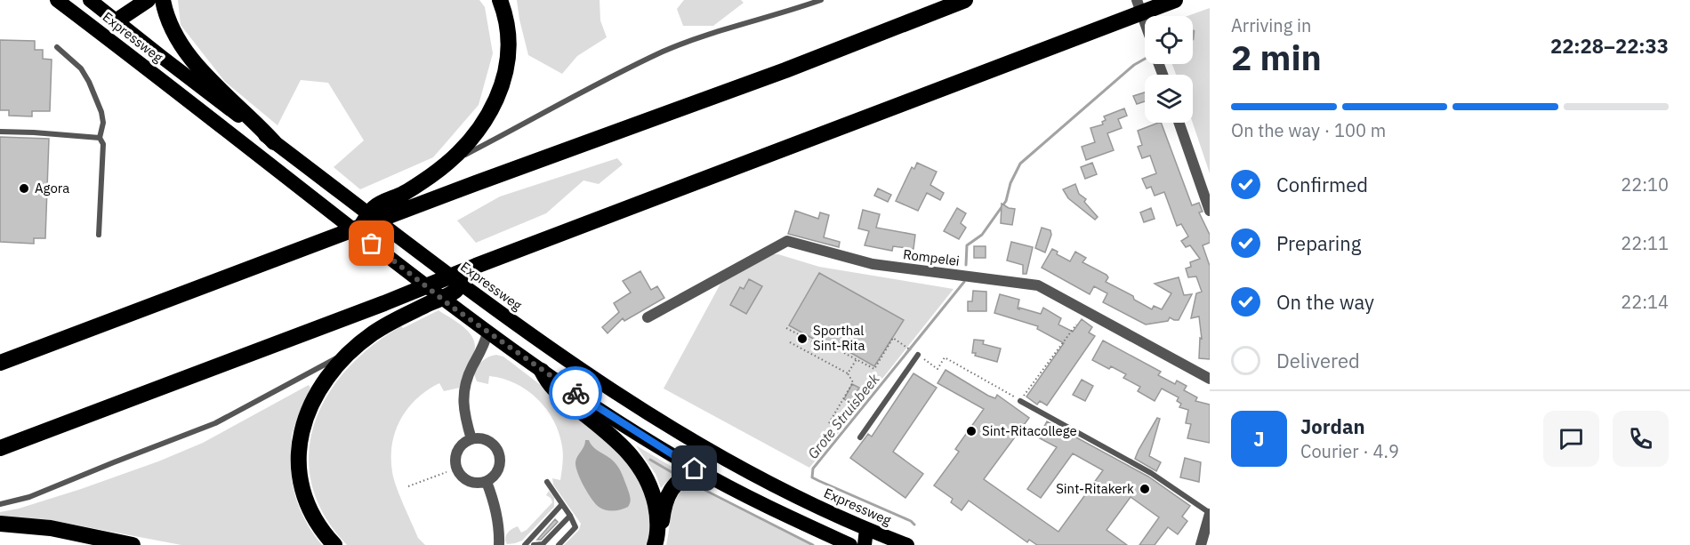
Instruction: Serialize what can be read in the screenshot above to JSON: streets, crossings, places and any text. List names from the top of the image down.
{
  "streets": {
    "highway": ["Expressweg"],
    "street": ["Rompelei"]
  },
  "water": ["Grote Struisbeek"],
  "places": [
    "Agora",
    "Sporthal Sint-Rita",
    "Sint-Ritacollege",
    "Sint-Ritakerk"
  ],
  "page": {
    "heading": ["2 min", "Arriving in", "22:28–22:33"],
    "panel": ["Jordan", "Courier · 4.9"],
    "bar": "On the way · 100 m",
    "list": [
      ["Confirmed", "22:10"],
      ["Preparing", "22:11"],
      ["On the way", "22:14"],
      "Delivered"
    ],
    "round": "J"
  }
}
